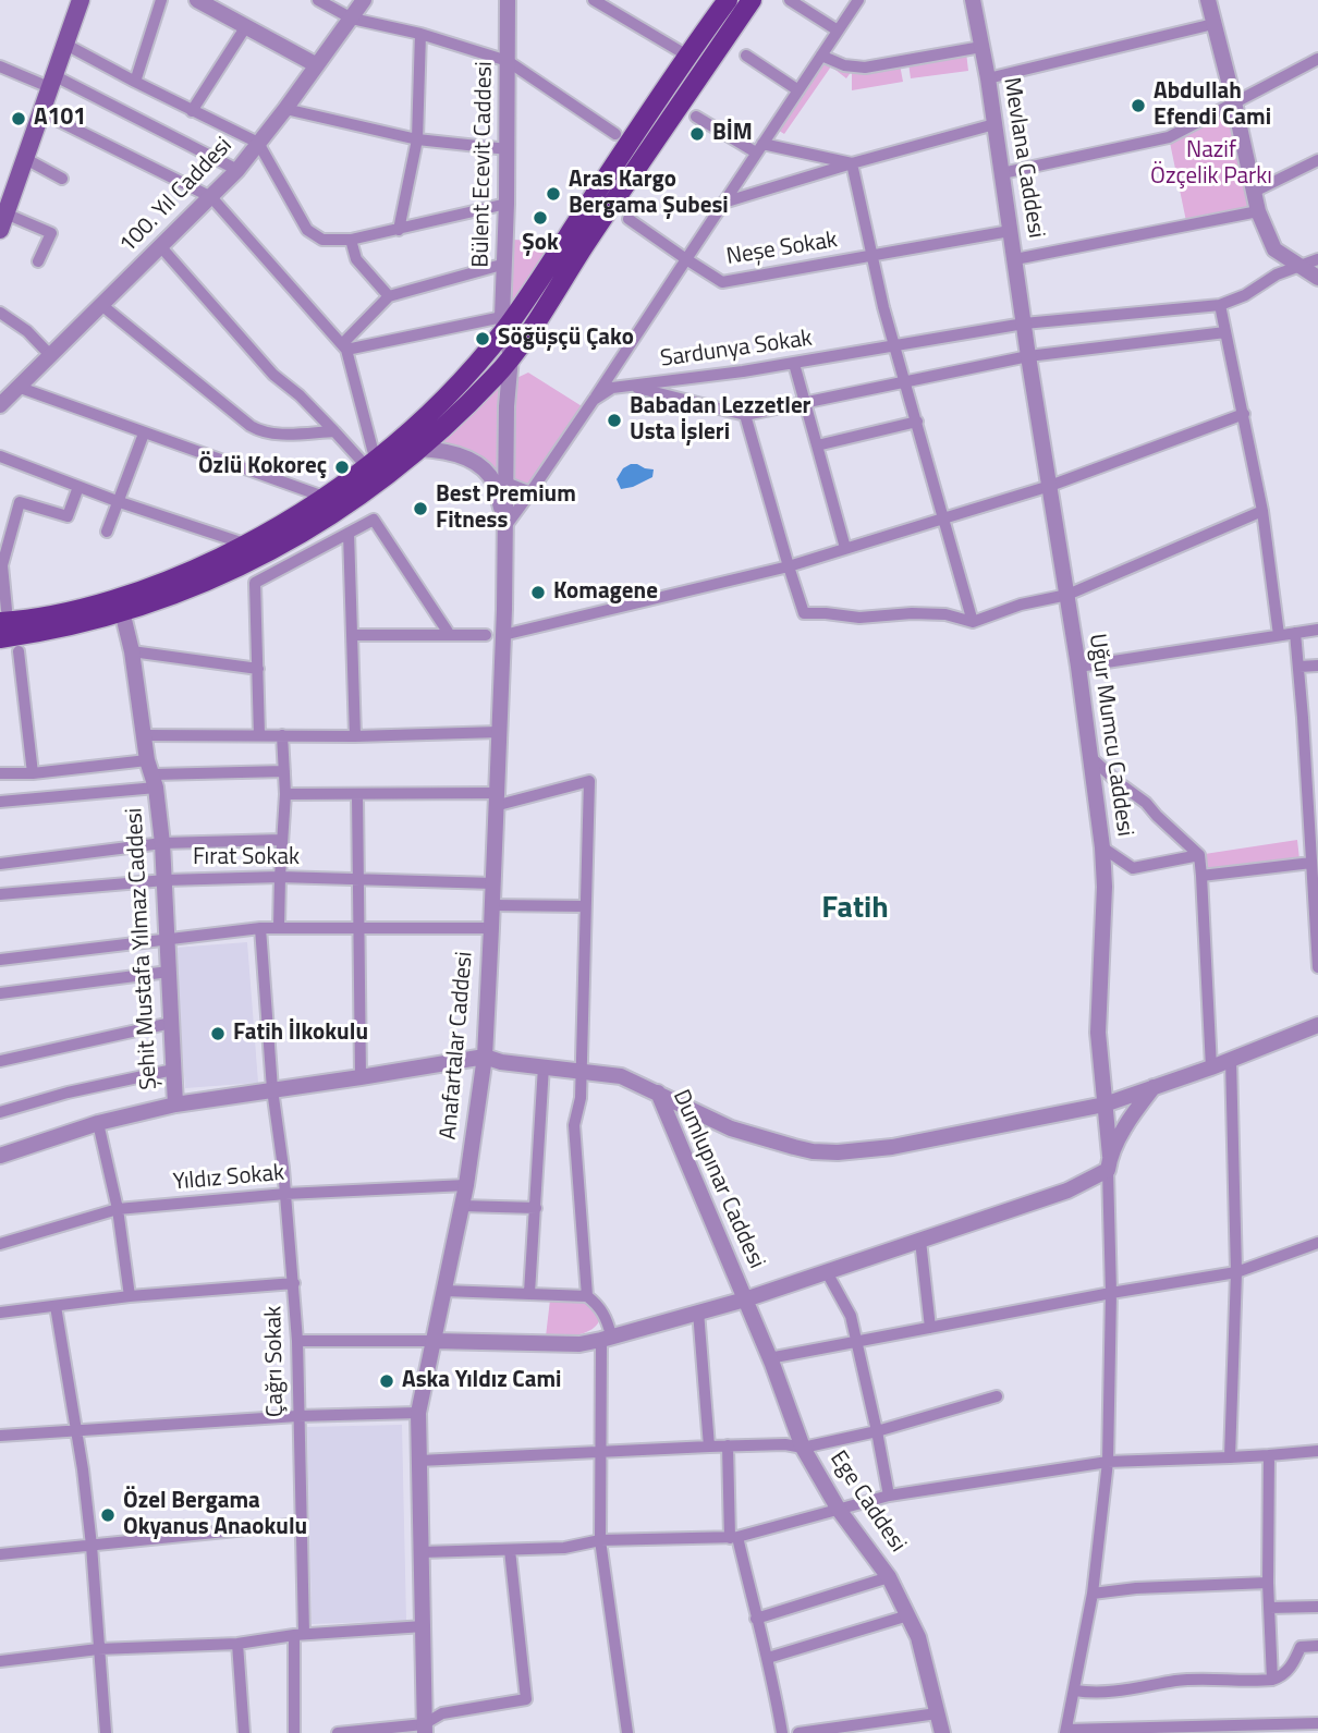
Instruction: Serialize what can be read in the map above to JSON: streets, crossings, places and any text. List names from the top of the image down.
{
  "streets": {
    "street": [
      "Mevlana Caddesi",
      "Bülent Ecevit Caddesi",
      "100. Yıl Caddesi",
      "Neşe Sokak",
      "Sardunya Sokak",
      "Uğur Mumcu Caddesi",
      "Fırat Sokak",
      "Şehit Mustafa Yılmaz Caddesi",
      "Anafartalar Caddesi",
      "Yıldız Sokak",
      "Dumlupınar Caddesi",
      "Çağrı Sokak",
      "Ege Caddesi"
    ]
  },
  "crossings": [
    ["Mevlana Caddesi", "Neşe Sokak"],
    ["Mevlana Caddesi", "Sardunya Sokak"],
    ["Mevlana Caddesi", "Uğur Mumcu Caddesi"],
    ["Bülent Ecevit Caddesi", "Anafartalar Caddesi"],
    ["Sardunya Sokak", "Uğur Mumcu Caddesi"],
    ["Uğur Mumcu Caddesi", "Dumlupınar Caddesi"],
    ["Fırat Sokak", "Şehit Mustafa Yılmaz Caddesi"],
    ["Fırat Sokak", "Anafartalar Caddesi"],
    ["Şehit Mustafa Yılmaz Caddesi", "Dumlupınar Caddesi"],
    ["Anafartalar Caddesi", "Yıldız Sokak"],
    ["Anafartalar Caddesi", "Dumlupınar Caddesi"],
    ["Yıldız Sokak", "Çağrı Sokak"],
    ["Dumlupınar Caddesi", "Çağrı Sokak"],
    ["Dumlupınar Caddesi", "Ege Caddesi"]
  ],
  "districts": ["Fatih"],
  "parks": ["Nazif Özçelik Parkı"],
  "places": [
    "Abdullah Efendi Cami",
    "A101",
    "BİM",
    "Aras Kargo Bergama Şubesi",
    "Şok",
    "Söğüşçü Çako",
    "Babadan Lezzetler Usta İşleri",
    "Özlü Kokoreç",
    "Best Premium Fitness",
    "Komagene",
    "Fatih İlkokulu",
    "Aska Yıldız Cami",
    "Özel Bergama Okyanus Anaokulu"
  ]
}
